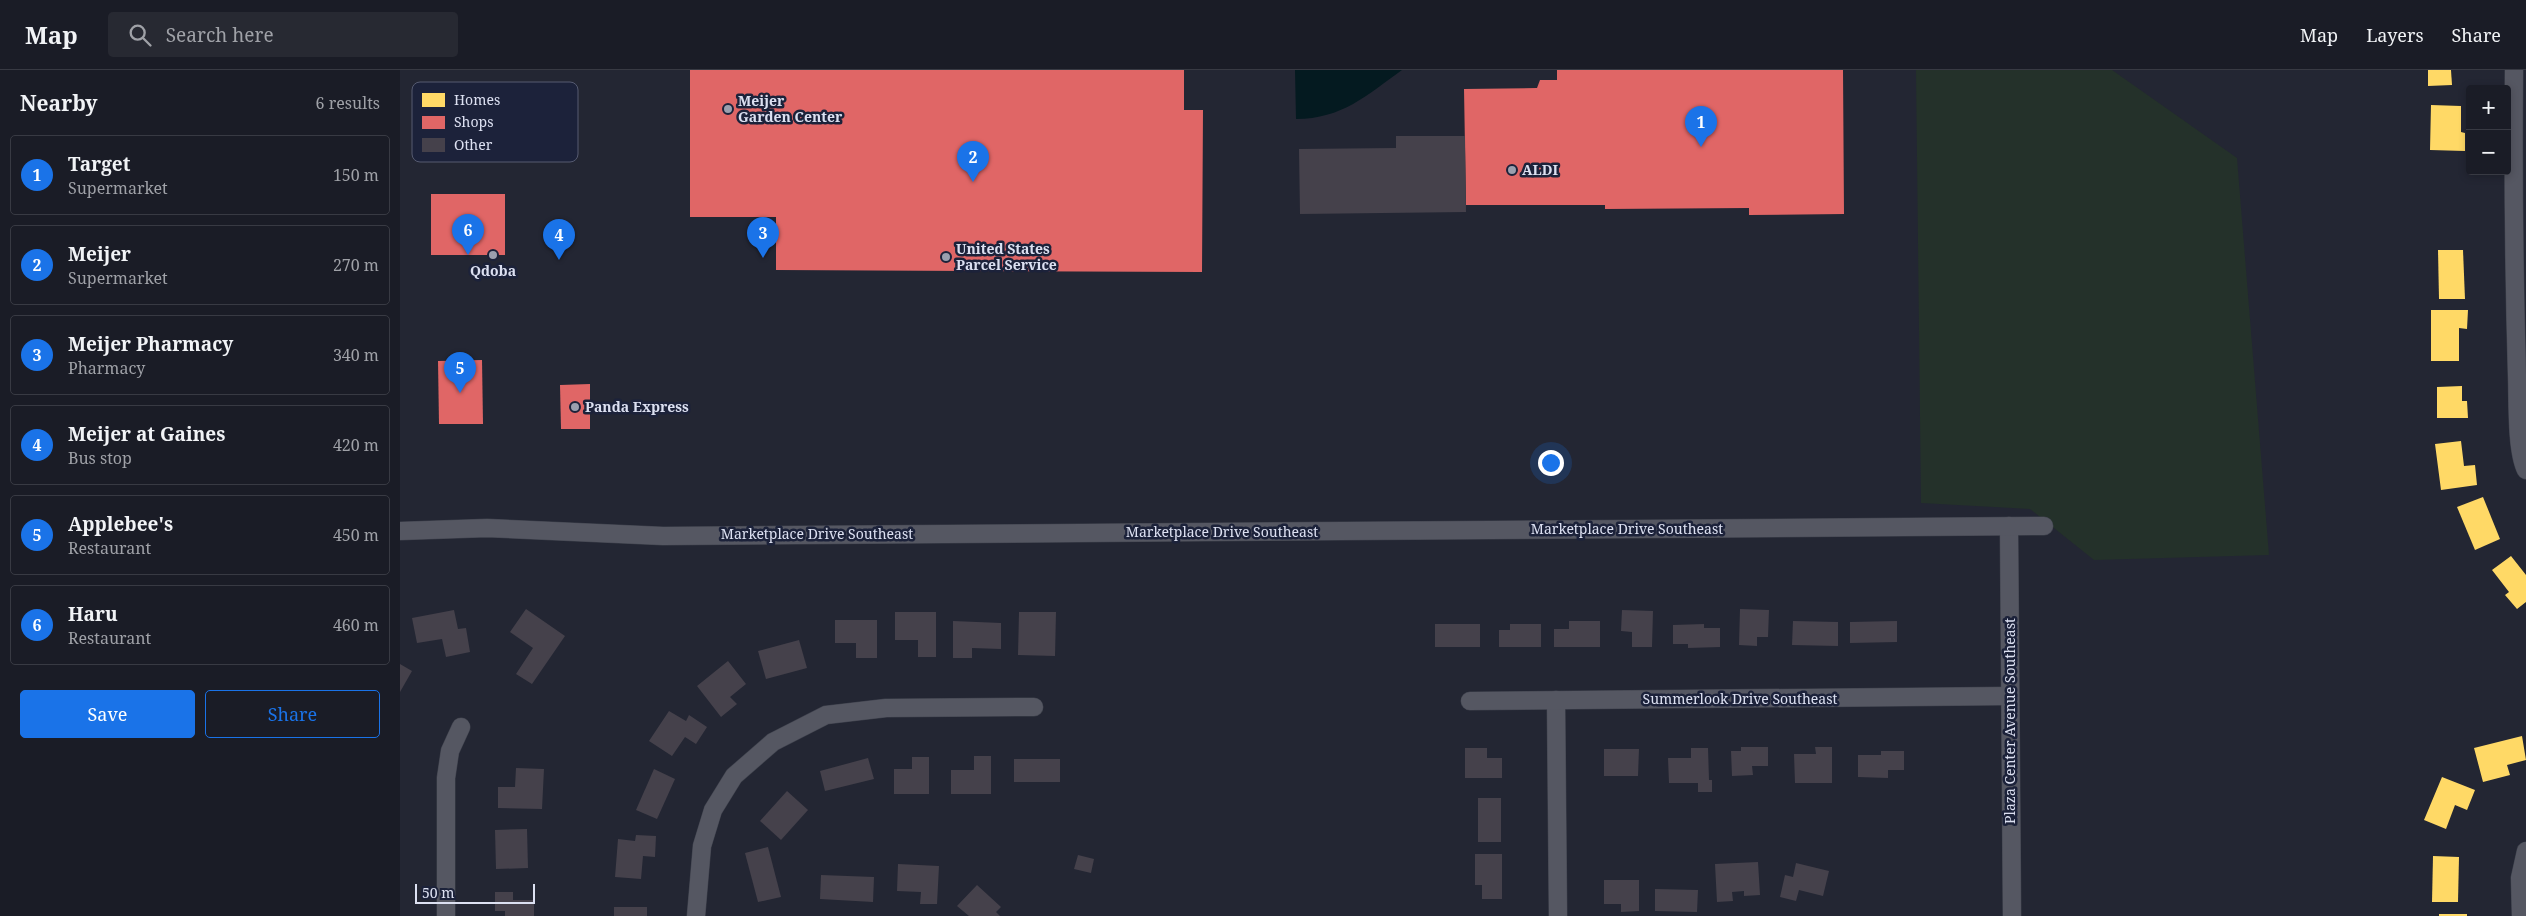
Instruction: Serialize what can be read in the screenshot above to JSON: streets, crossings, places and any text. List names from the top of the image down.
{
  "streets": {
    "street": ["Marketplace Drive Southeast", "Summerlook Drive Southeast", "Plaza Center Avenue Southeast"]
  },
  "crossings": [
    ["Marketplace Drive Southeast", "Plaza Center Avenue Southeast"],
    ["Summerlook Drive Southeast", "Plaza Center Avenue Southeast"]
  ],
  "places": [
    "Meijer Garden Center",
    "ALDI",
    "Qdoba",
    "United States Parcel Service",
    "Panda Express"
  ],
  "legend": ["Homes", "Shops", "Other"],
  "scale_bar": "50 m",
  "page": {
    "header": "Map",
    "search": "Search here",
    "nav": ["Map", "Layers", "Share"],
    "heading": ["Nearby", "6 results"],
    "map_buttons": ["+", "−"],
    "pins": [
      "1",
      "2",
      "6",
      "3",
      "4",
      "5"
    ],
    "list": [
      {
        "mark": "1",
        "name": "Target",
        "note": "Supermarket",
        "value": "150 m"
      },
      {
        "mark": "2",
        "name": "Meijer",
        "note": "Supermarket",
        "value": "270 m"
      },
      {
        "mark": "3",
        "name": "Meijer Pharmacy",
        "note": "Pharmacy",
        "value": "340 m"
      },
      {
        "mark": "4",
        "name": "Meijer at Gaines",
        "note": "Bus stop",
        "value": "420 m"
      },
      {
        "mark": "5",
        "name": "Applebee's",
        "note": "Restaurant",
        "value": "450 m"
      },
      {
        "mark": "6",
        "name": "Haru",
        "note": "Restaurant",
        "value": "460 m"
      }
    ],
    "buttons": ["Save", "Share"],
    "scale": "50 m"
  }
}
